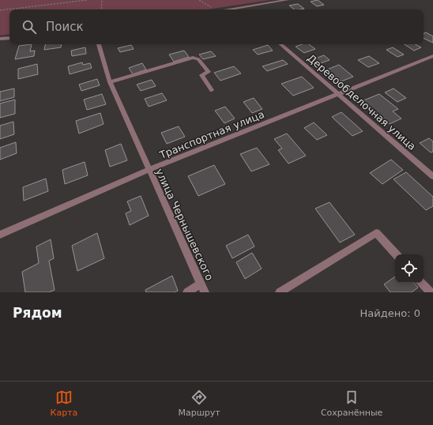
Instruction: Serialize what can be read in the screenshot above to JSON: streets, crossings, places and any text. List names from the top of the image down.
{
  "streets": {
    "street": ["Деревообделочная улица", "Транспортная улица", "улица Чернышевского"]
  },
  "crossings": [
    ["Деревообделочная улица", "Транспортная улица"],
    ["Транспортная улица", "улица Чернышевского"]
  ],
  "page": {
    "search": "Поиск",
    "heading": ["Рядом", "Найдено: 0"],
    "nav": ["Карта", "Маршрут", "Сохранённые"]
  }
}
